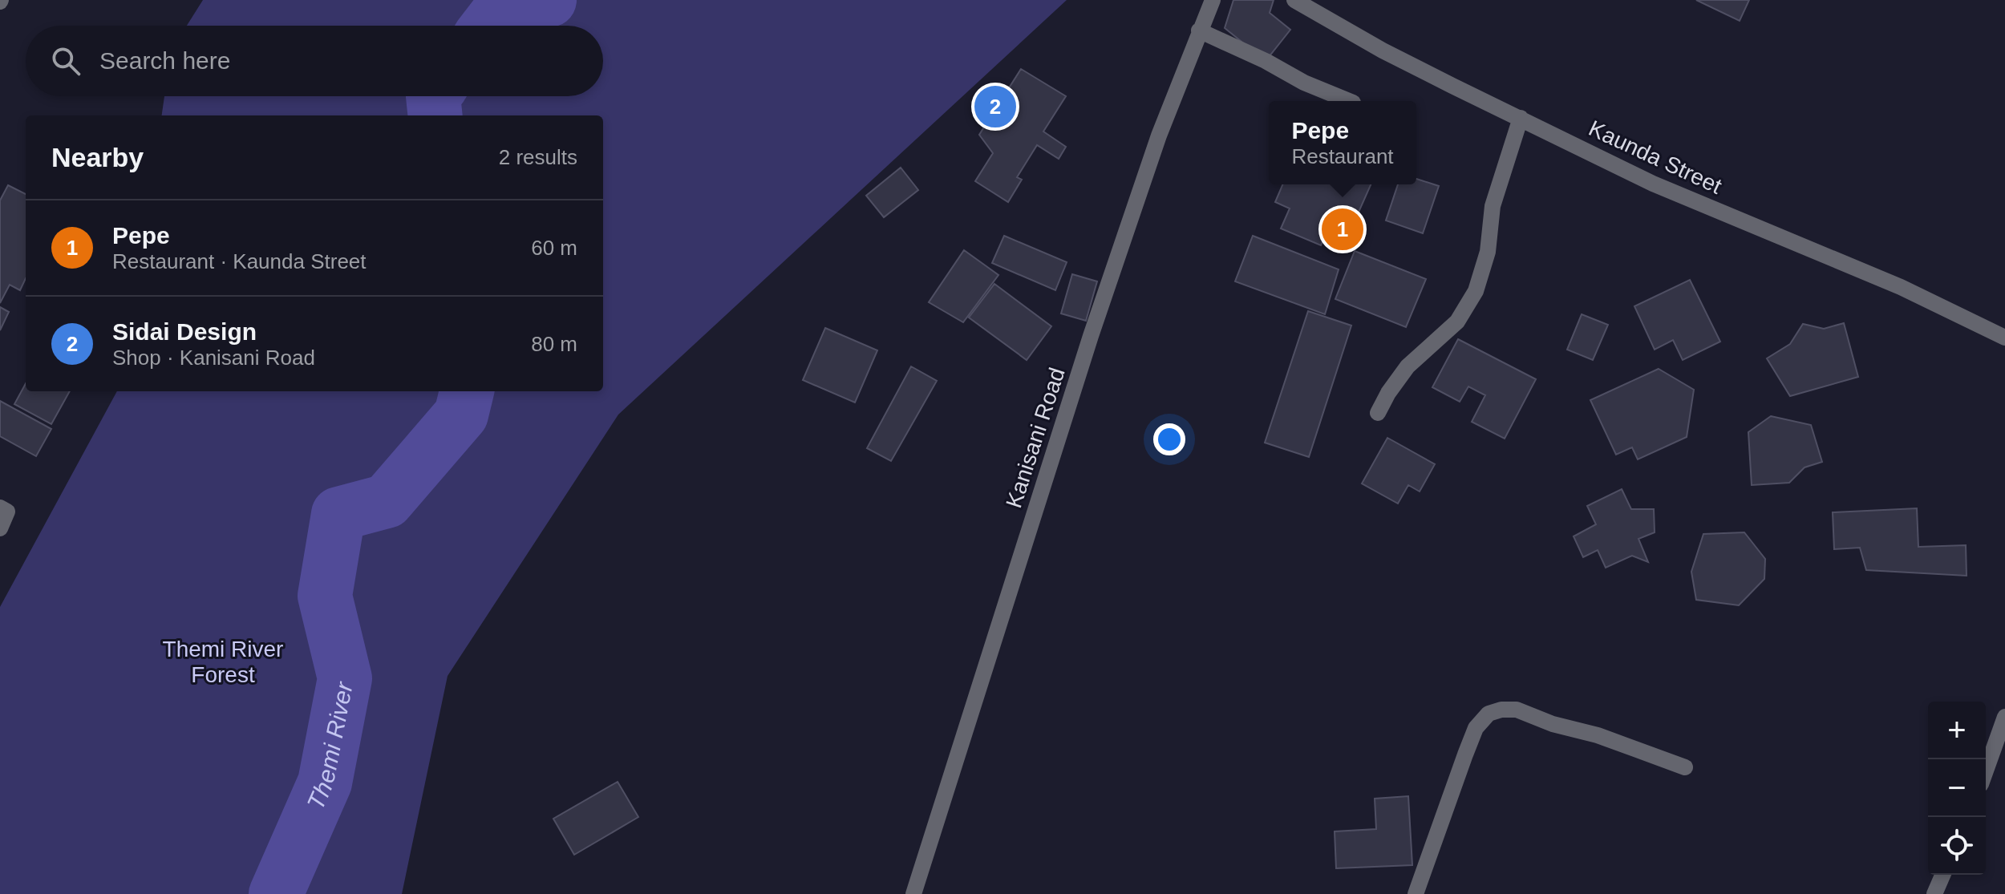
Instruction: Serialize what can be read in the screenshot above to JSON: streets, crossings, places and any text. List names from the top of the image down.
{
  "streets": {
    "street": ["Kaunda Street", "Kanisani Road"]
  },
  "water": ["Themi River"],
  "parks": ["Themi River Forest"],
  "page": {
    "search": "Search here",
    "pins": ["2", "1"],
    "popup": ["Pepe", "Restaurant"],
    "heading": ["Nearby", "2 results"],
    "list": [
      {
        "mark": "1",
        "name": "Pepe",
        "note": "Restaurant · Kaunda Street",
        "value": "60 m"
      },
      {
        "mark": "2",
        "name": "Sidai Design",
        "note": "Shop · Kanisani Road",
        "value": "80 m"
      }
    ],
    "map_buttons": ["+", "−"]
  }
}
